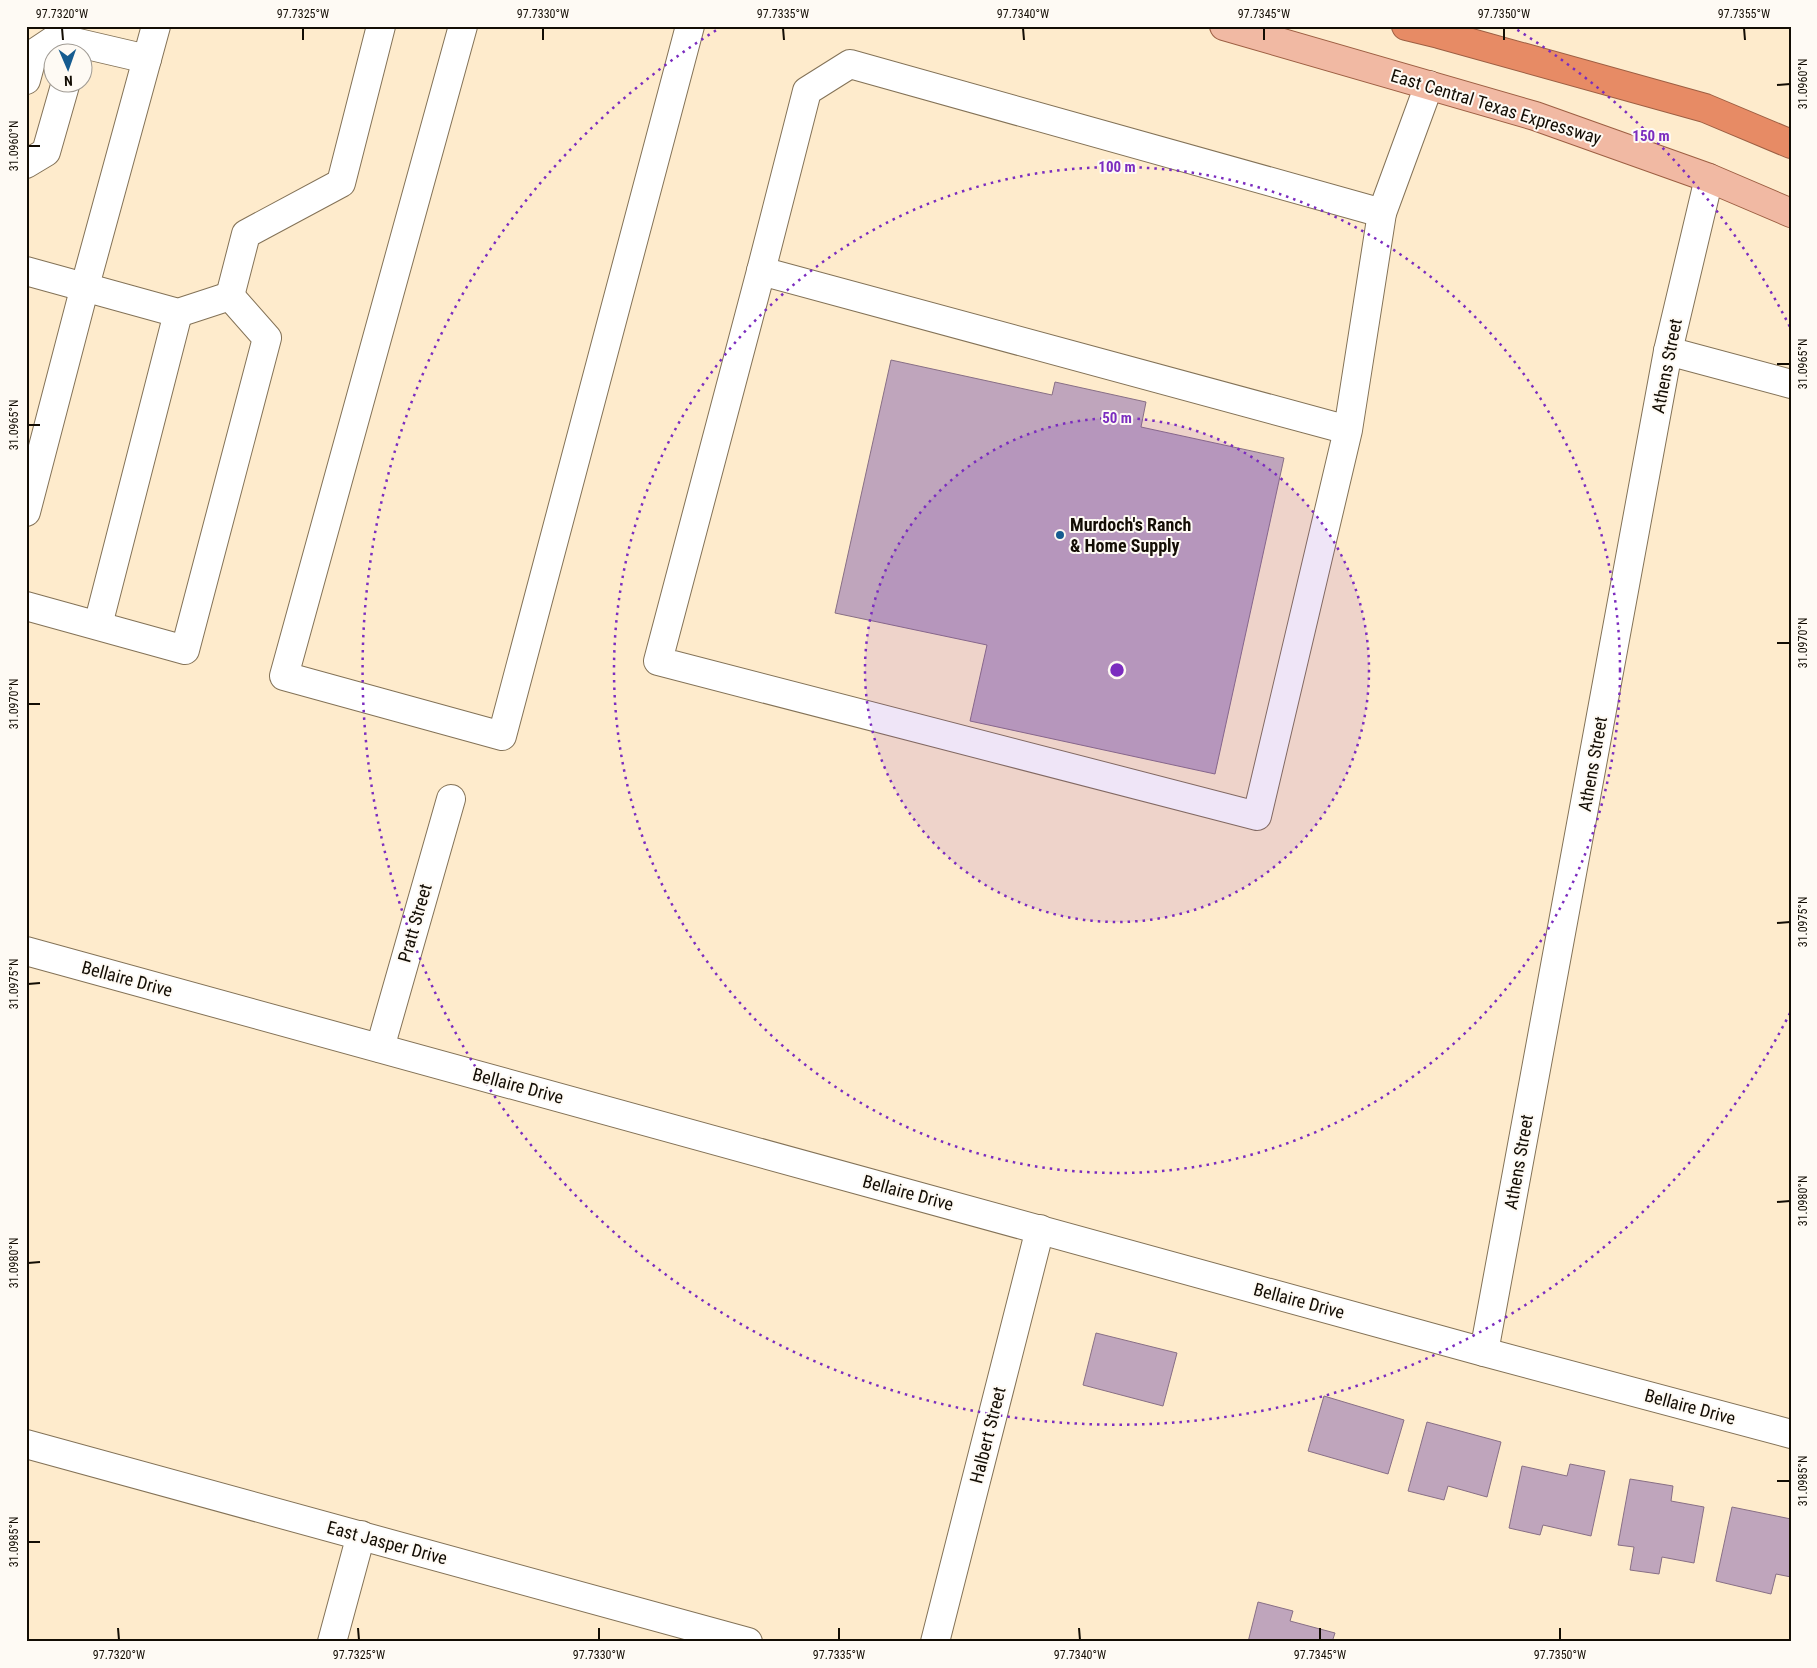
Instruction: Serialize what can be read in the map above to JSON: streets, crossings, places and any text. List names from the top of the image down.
{
  "streets": {
    "main road": ["East Central Texas Expressway"],
    "street": [
      "Athens Street",
      "Pratt Street",
      "Bellaire Drive",
      "Halbert Street",
      "East Jasper Drive"
    ]
  },
  "crossings": [
    ["East Central Texas Expressway", "Athens Street"],
    ["Athens Street", "Bellaire Drive"],
    ["Pratt Street", "Bellaire Drive"],
    ["Bellaire Drive", "Halbert Street"]
  ],
  "places": ["Murdoch's Ranch & Home Supply"],
  "north": "bottom",
  "coordinates": [
    "97.7320°W",
    "97.7325°W",
    "97.7330°W",
    "97.7335°W",
    "97.7340°W",
    "97.7345°W",
    "97.7350°W",
    "97.7355°W",
    "31.0960°N",
    "31.0965°N",
    "31.0970°N",
    "31.0975°N",
    "31.0980°N",
    "31.0985°N"
  ],
  "rings": ["150 m", "100 m", "50 m"]
}
